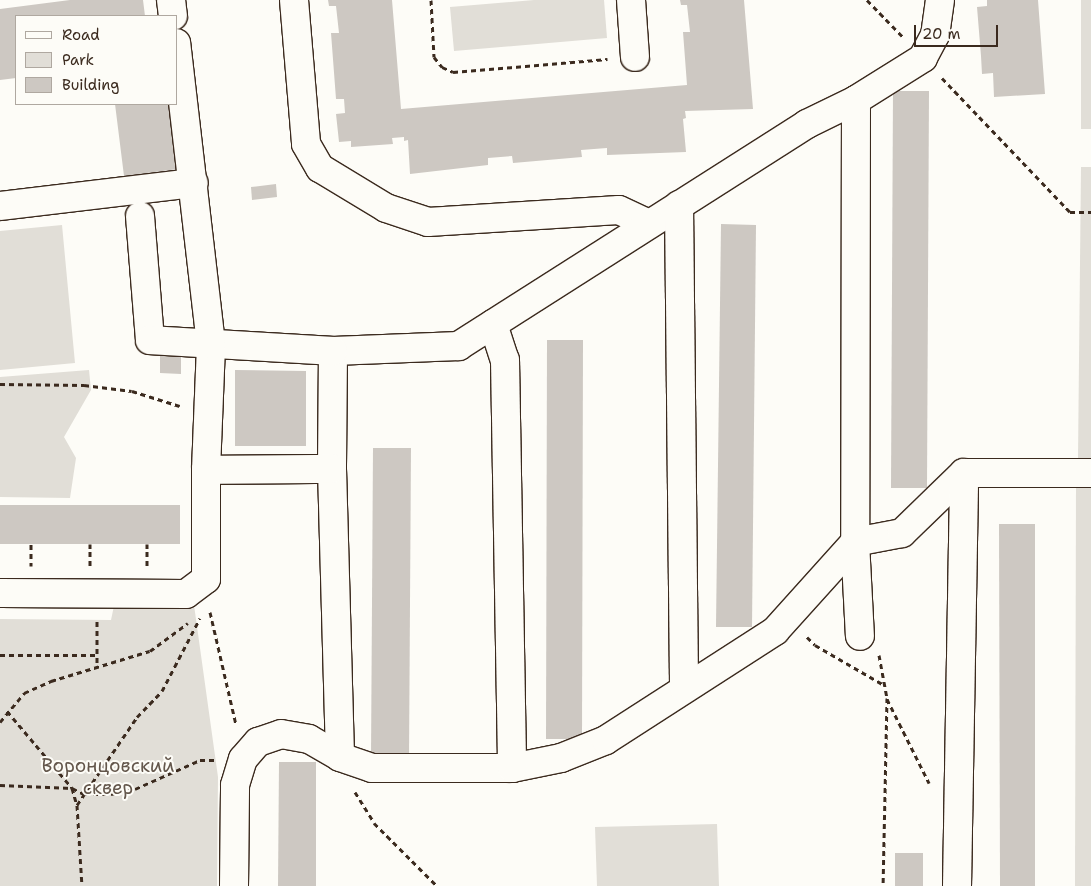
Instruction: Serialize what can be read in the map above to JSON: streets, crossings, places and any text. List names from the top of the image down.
{
  "parks": ["Воронцовский сквер"],
  "legend": ["Road", "Park", "Building"],
  "scale_bar": "20 m"
}
